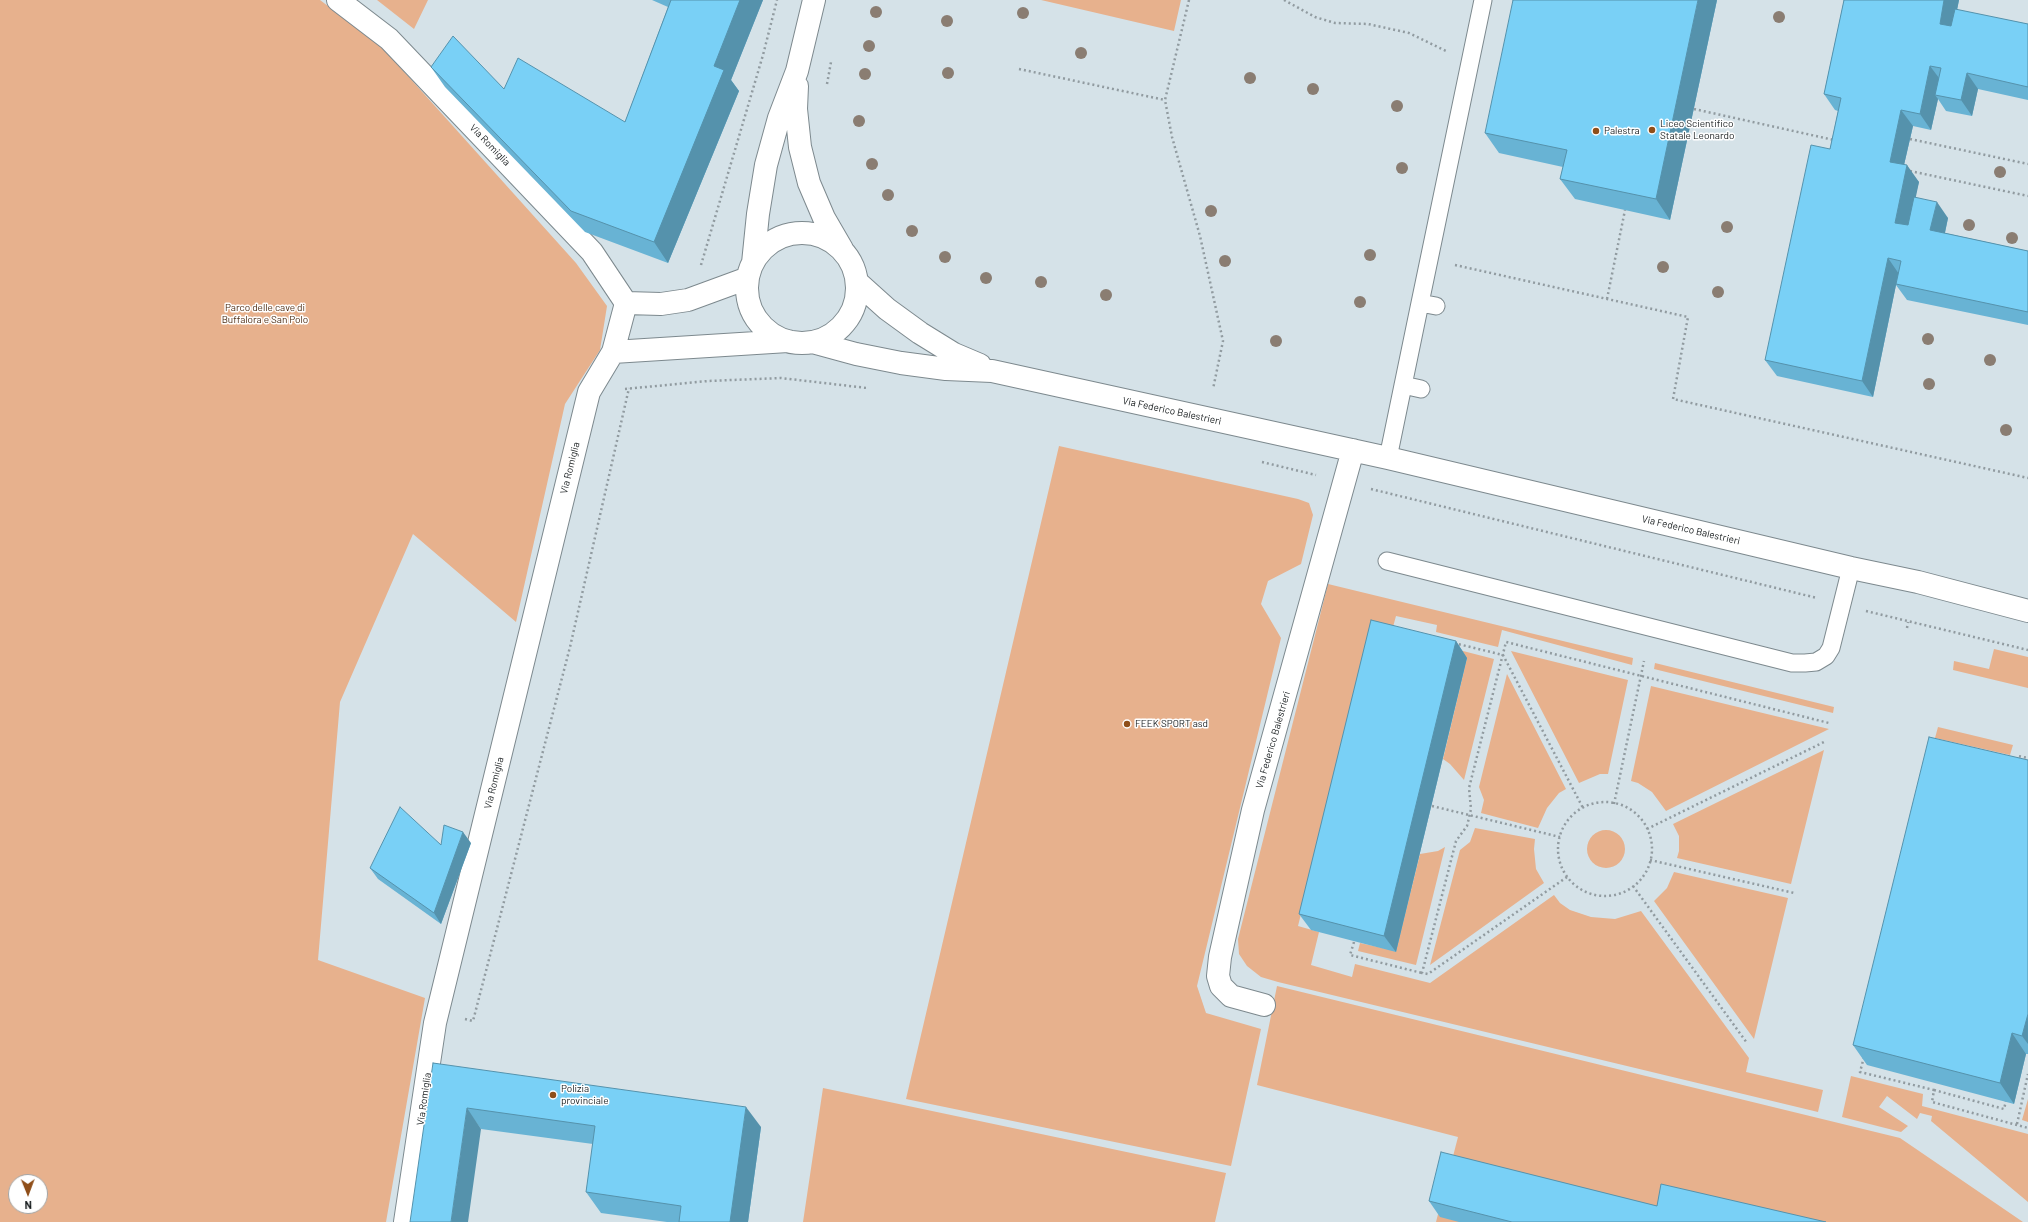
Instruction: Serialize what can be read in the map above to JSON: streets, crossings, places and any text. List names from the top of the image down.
{
  "streets": {
    "street": ["Via Romiglia", "Via Federico Balestrieri"]
  },
  "parks": ["Parco delle cave di Buffalora e San Polo"],
  "places": [
    "Liceo Scientifico Statale Leonardo",
    "Palestra",
    "FEEK SPORT asd",
    "Polizia provinciale"
  ],
  "north": "bottom"
}
